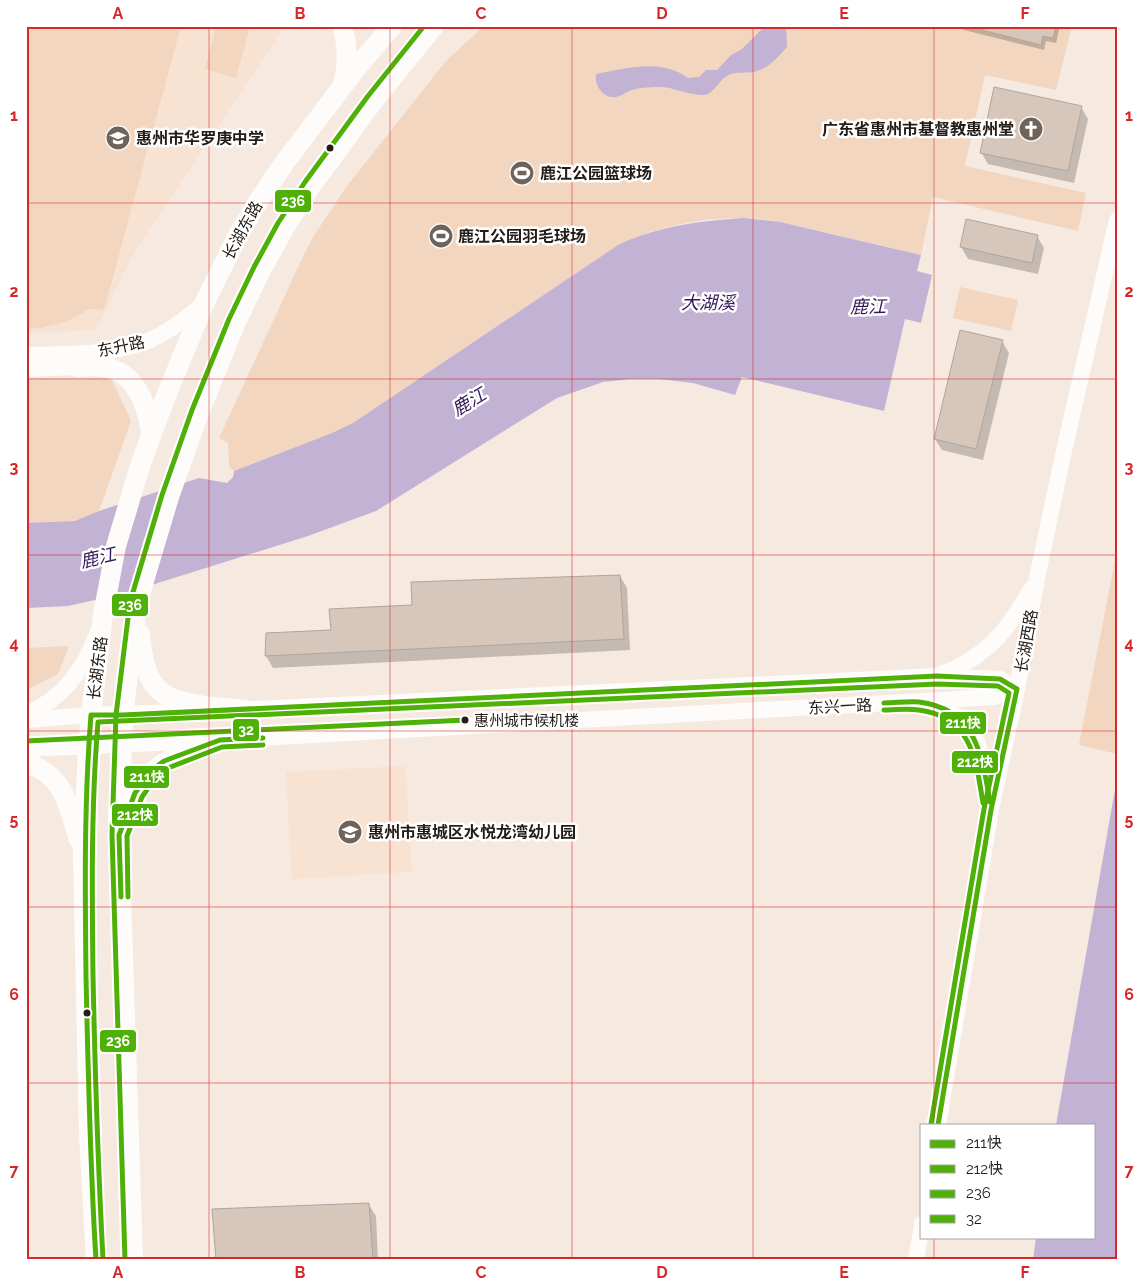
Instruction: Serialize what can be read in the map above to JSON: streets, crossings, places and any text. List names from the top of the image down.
{
  "streets": {
    "main road": ["长湖东路"],
    "street": ["东升路", "长湖西路", "东兴一路"]
  },
  "crossings": [
    ["长湖东路", "东升路"],
    ["长湖东路", "东兴一路"],
    ["长湖西路", "东兴一路"]
  ],
  "water": ["大湖溪", "鹿江"],
  "places": {
    "church": ["广东省惠州市基督教惠州堂"],
    "school or university": ["惠州市华罗庚中学", "惠州市惠城区水悦龙湾幼儿园"],
    "sports": ["鹿江公园篮球场", "鹿江公园羽毛球场"],
    "other": ["惠州城市候机楼"]
  },
  "lines": [
    "transit line 236",
    "transit line 211快",
    "transit line 212快",
    "transit line 32"
  ],
  "legend": [
    "211快",
    "212快",
    "236",
    "32"
  ],
  "grid": {
    "columns": [
      "A",
      "B",
      "C",
      "D",
      "E",
      "F"
    ],
    "rows": [
      "1",
      "2",
      "3",
      "4",
      "5",
      "6",
      "7"
    ]
  }
}
